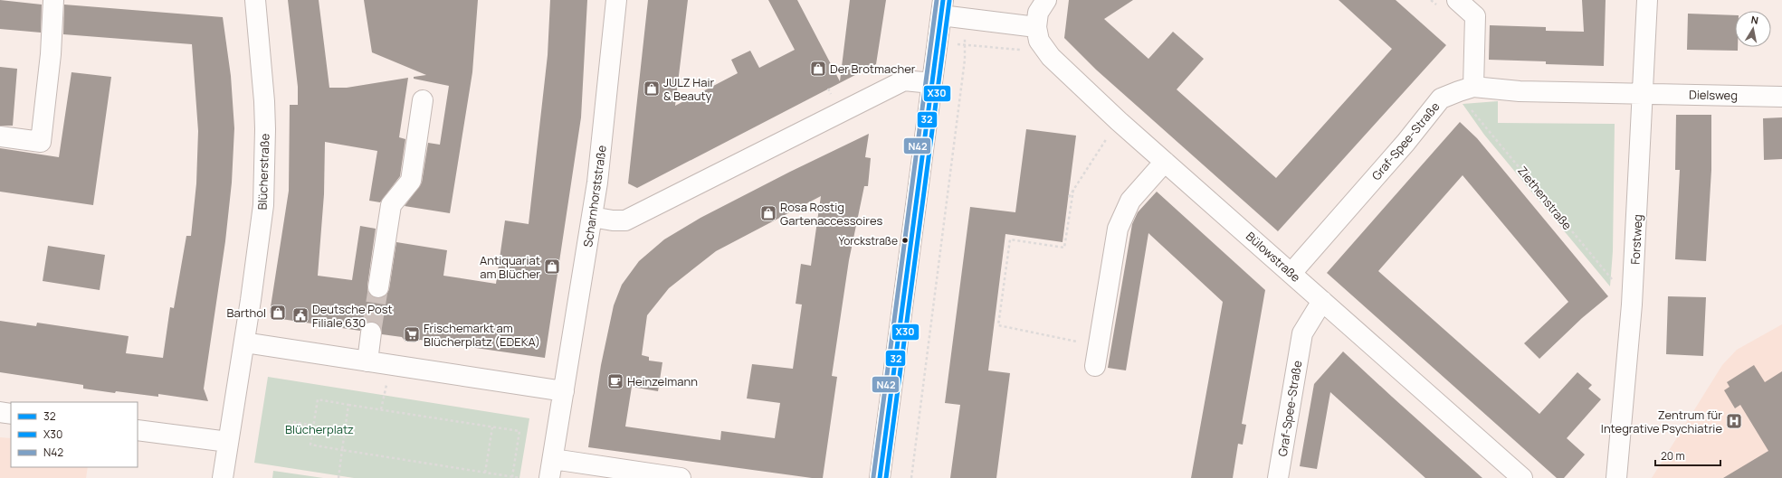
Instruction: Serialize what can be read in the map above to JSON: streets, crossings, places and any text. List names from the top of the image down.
{
  "streets": {
    "street": [
      "Dielsweg",
      "Graf-Spee-Straße",
      "Blücherstraße",
      "Scharnhorststraße",
      "Forstweg",
      "Bülowstraße"
    ],
    "path": ["Ziethenstraße"]
  },
  "crossings": [
    ["Dielsweg", "Graf-Spee-Straße"],
    ["Dielsweg", "Forstweg"],
    ["Graf-Spee-Straße", "Ziethenstraße"],
    ["Graf-Spee-Straße", "Forstweg"],
    ["Graf-Spee-Straße", "Bülowstraße"],
    ["Ziethenstraße", "Forstweg"]
  ],
  "parks": ["Blücherplatz"],
  "places": {
    "shop": [
      "Der Brotmacher",
      "JULZ Hair & Beauty",
      "Rosa Rostig Gartenaccessoires",
      "Antiquariat am Blücher",
      "Barthol"
    ],
    "other": ["Yorckstraße"],
    "public building": ["Deutsche Post Filiale 630"],
    "supermarket": ["Frischemarkt am Blücherplatz (EDEKA)"],
    "cafe": ["Heinzelmann"],
    "hospital": ["Zentrum für Integrative Psychiatrie"]
  },
  "lines": ["transit line 32", "transit line N42", "transit line X30"],
  "legend": ["32", "X30", "N42"],
  "scale_bar": "20 m",
  "north": "top"
}
